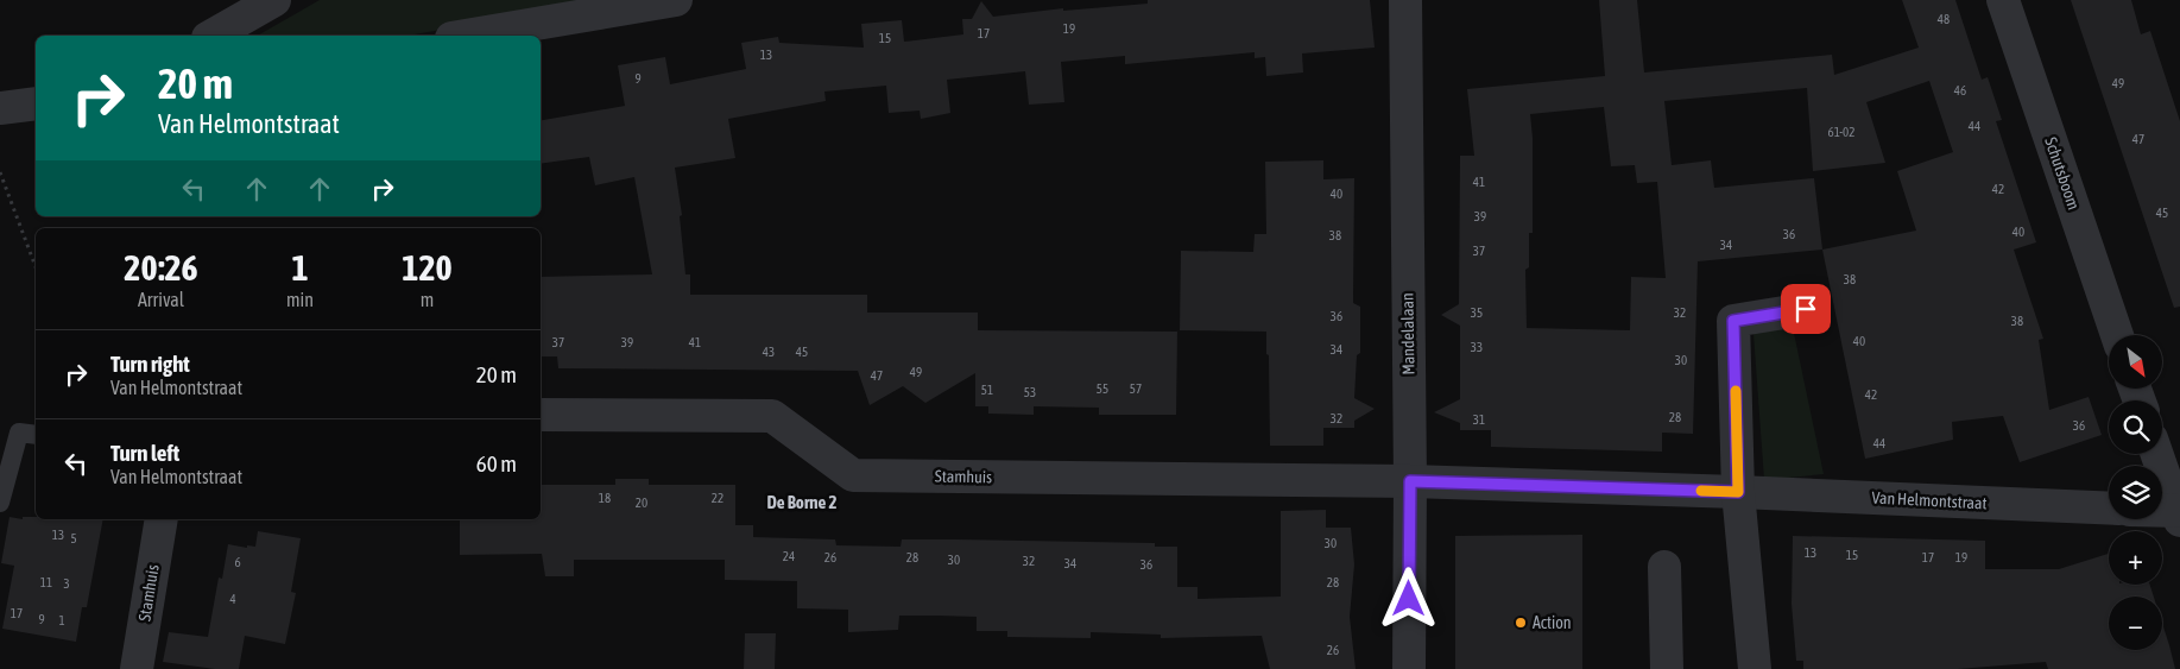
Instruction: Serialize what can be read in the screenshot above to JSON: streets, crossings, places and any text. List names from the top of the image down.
{
  "streets": {
    "street": [
      "Schutsboom",
      "Mandelalaan",
      "Stamhuis",
      "Van Helmontstraat"
    ]
  },
  "crossings": [
    ["Mandelalaan", "Stamhuis"],
    ["Mandelalaan", "Van Helmontstraat"],
    ["Stamhuis", "Van Helmontstraat"]
  ],
  "districts": ["De Borne 2"],
  "places": ["Action"],
  "house_numbers": [
    "48",
    "19",
    "17",
    "15",
    "13",
    "9",
    "49",
    "46",
    "44",
    "61-02",
    "47",
    "41",
    "42",
    "40",
    "45",
    "39",
    "40",
    "36",
    "38",
    "34",
    "37",
    "38",
    "35",
    "32",
    "36",
    "38",
    "40",
    "37",
    "39",
    "41",
    "33",
    "34",
    "43",
    "45",
    "30",
    "49",
    "47",
    "55",
    "57",
    "51",
    "53",
    "42",
    "28",
    "32",
    "31",
    "36",
    "44",
    "18",
    "22",
    "20",
    "13",
    "5",
    "30",
    "13",
    "15",
    "24",
    "26",
    "28",
    "17",
    "19",
    "30",
    "32",
    "6",
    "34",
    "36",
    "11",
    "28",
    "3",
    "4",
    "17",
    "9",
    "1",
    "26"
  ],
  "north": "bottom right",
  "page": {
    "turn": ["20 m", "Van Helmontstraat"],
    "eta": [
      "20:26",
      "Arrival",
      "1",
      "min",
      "120",
      "m"
    ],
    "list": [
      {
        "name": "Turn right",
        "note": "Van Helmontstraat",
        "value": "20 m"
      },
      {
        "name": "Turn left",
        "note": "Van Helmontstraat",
        "value": "60 m"
      }
    ],
    "map_buttons": ["+", "−"]
  }
}
